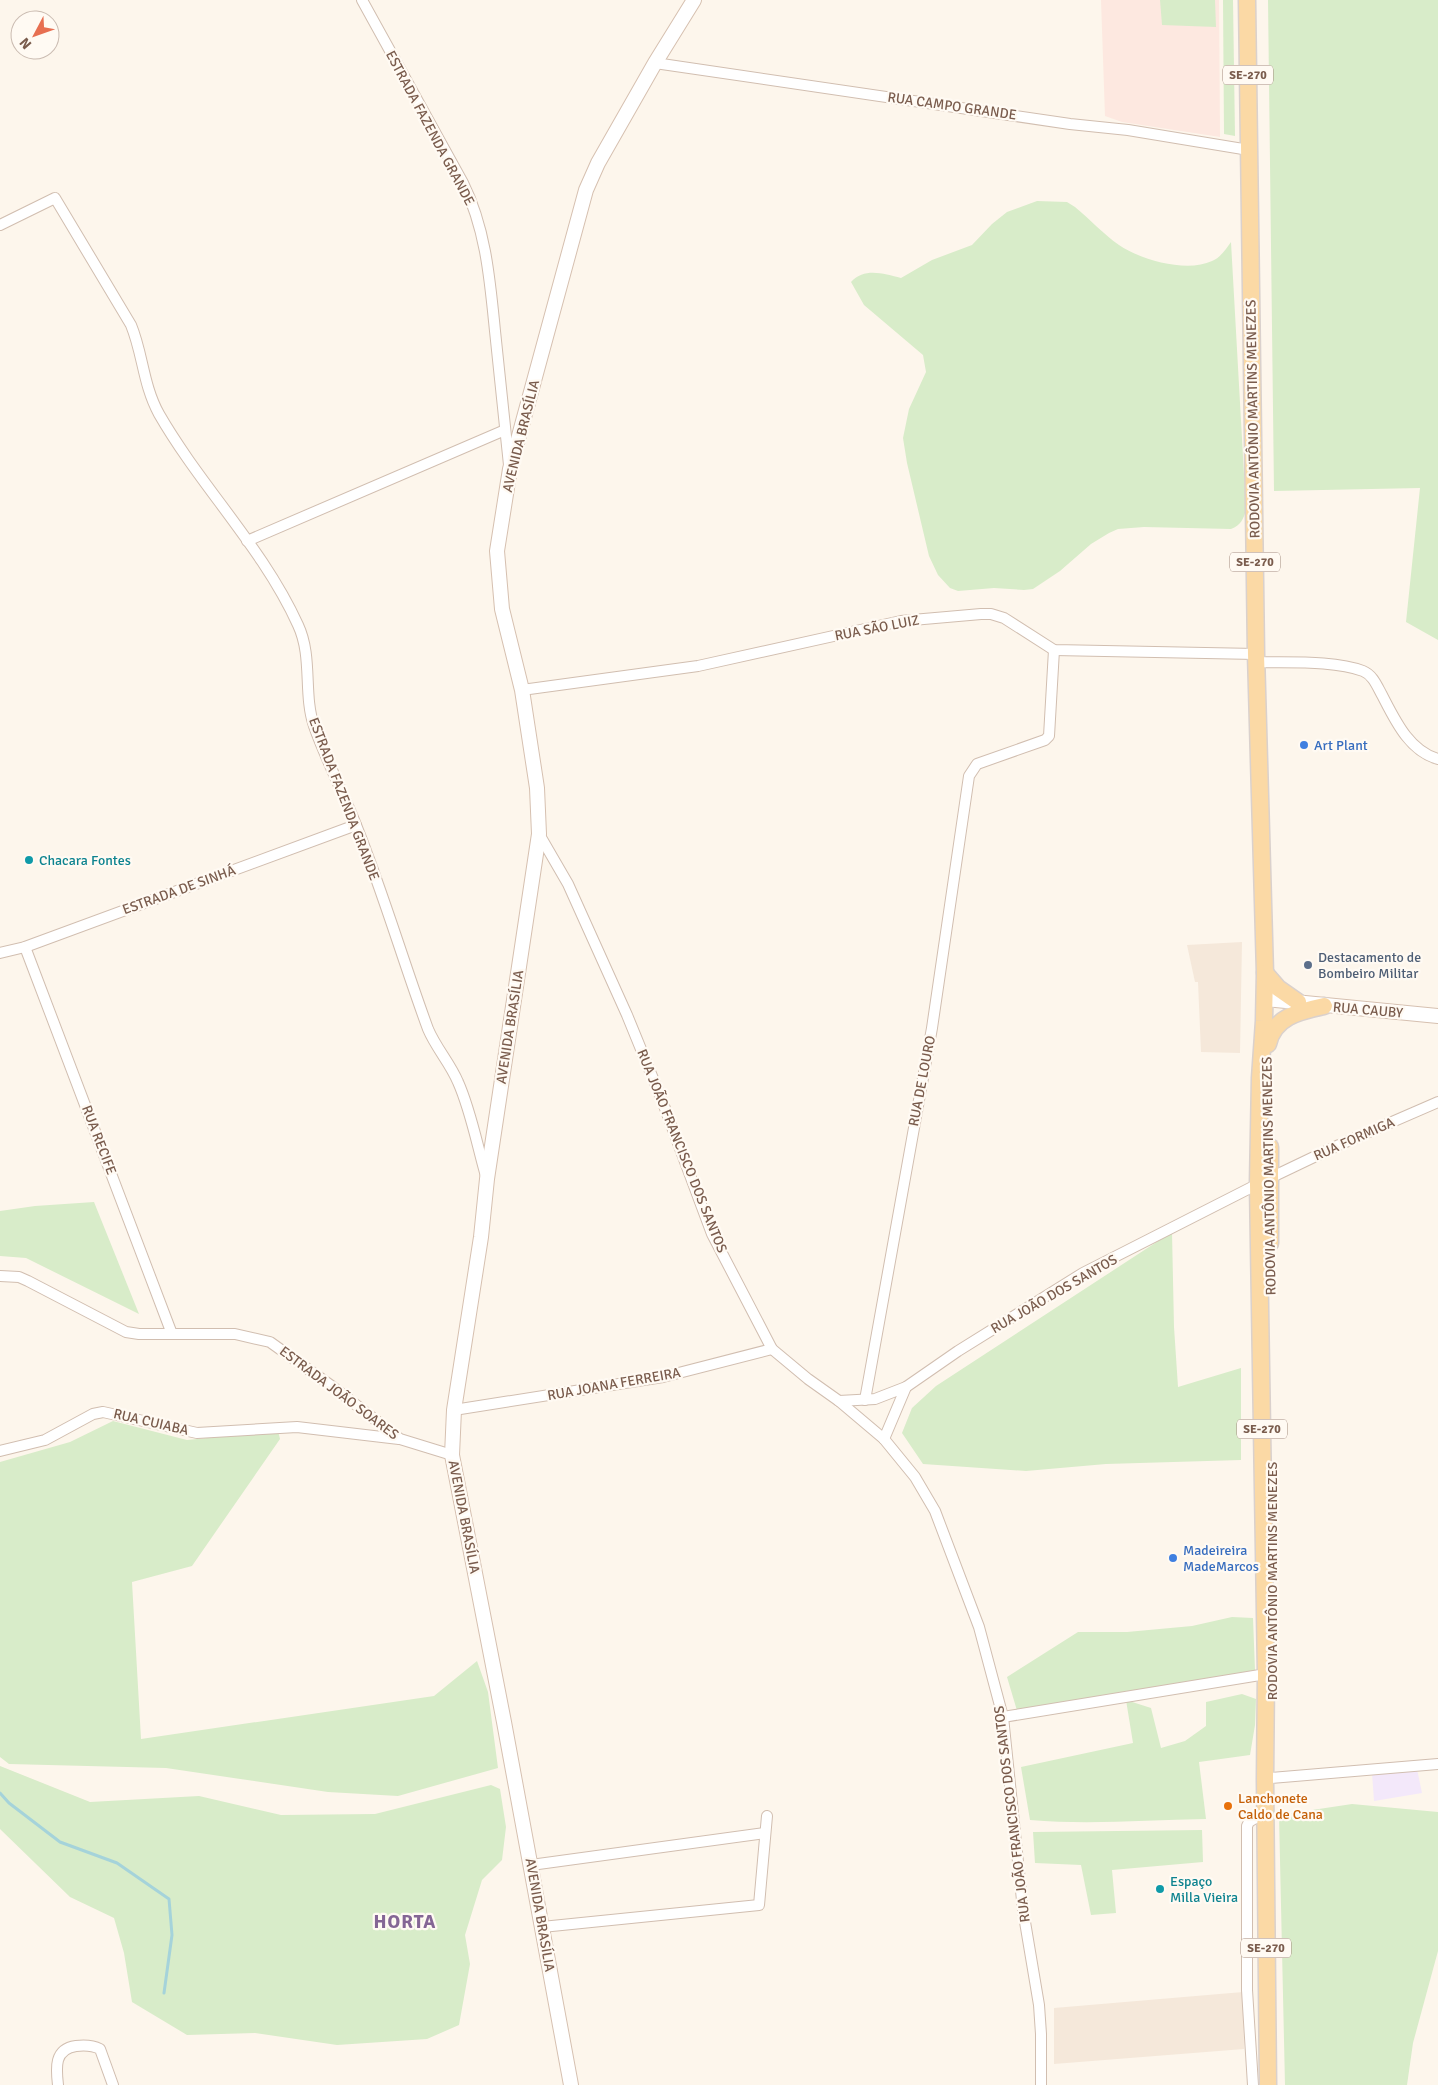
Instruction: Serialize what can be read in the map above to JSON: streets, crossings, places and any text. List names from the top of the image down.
{
  "streets": {
    "main road": [
      "SE-270",
      "RODOVIA ANTÔNIO MARTINS MENEZES",
      "AVENIDA BRASÍLIA",
      "RUA CAUBY"
    ],
    "street": [
      "RUA CAMPO GRANDE",
      "ESTRADA FAZENDA GRANDE",
      "RUA SÃO LUIZ",
      "ESTRADA DE SINHÁ",
      "RUA DE LOURO",
      "RUA FORMIGA",
      "RUA RECIFE",
      "RUA JOÃO FRANCISCO DOS SANTOS",
      "RUA JOÃO DOS SANTOS",
      "RUA JOANA FERREIRA",
      "ESTRADA JOÃO SOARES",
      "RUA CUIABA"
    ]
  },
  "crossings": [
    ["RUA CAMPO GRANDE", "RODOVIA ANTÔNIO MARTINS MENEZES"],
    ["RUA CAMPO GRANDE", "AVENIDA BRASÍLIA"],
    ["ESTRADA FAZENDA GRANDE", "AVENIDA BRASÍLIA"],
    ["ESTRADA FAZENDA GRANDE", "ESTRADA DE SINHÁ"],
    ["RODOVIA ANTÔNIO MARTINS MENEZES", "RUA CAUBY"],
    ["RODOVIA ANTÔNIO MARTINS MENEZES", "RUA FORMIGA"],
    ["RODOVIA ANTÔNIO MARTINS MENEZES", "RUA JOÃO DOS SANTOS"],
    ["AVENIDA BRASÍLIA", "RUA SÃO LUIZ"],
    ["AVENIDA BRASÍLIA", "RUA JOÃO FRANCISCO DOS SANTOS"],
    ["AVENIDA BRASÍLIA", "RUA JOANA FERREIRA"],
    ["AVENIDA BRASÍLIA", "ESTRADA JOÃO SOARES"],
    ["RUA SÃO LUIZ", "RUA DE LOURO"],
    ["ESTRADA DE SINHÁ", "RUA RECIFE"],
    ["RUA DE LOURO", "RUA JOÃO DOS SANTOS"],
    ["RUA FORMIGA", "RUA JOÃO DOS SANTOS"],
    ["RUA RECIFE", "ESTRADA JOÃO SOARES"],
    ["RUA JOÃO FRANCISCO DOS SANTOS", "RUA JOÃO DOS SANTOS"],
    ["RUA JOÃO FRANCISCO DOS SANTOS", "RUA JOANA FERREIRA"],
    ["ESTRADA JOÃO SOARES", "RUA CUIABA"]
  ],
  "districts": ["HORTA"],
  "places": [
    "Art Plant",
    "Chacara Fontes",
    "Destacamento de Bombeiro Militar",
    "Madeireira MadeMarcos",
    "Lanchonete Caldo de Cana",
    "Espaço Milla Vieira"
  ],
  "north": "bottom left"
}
